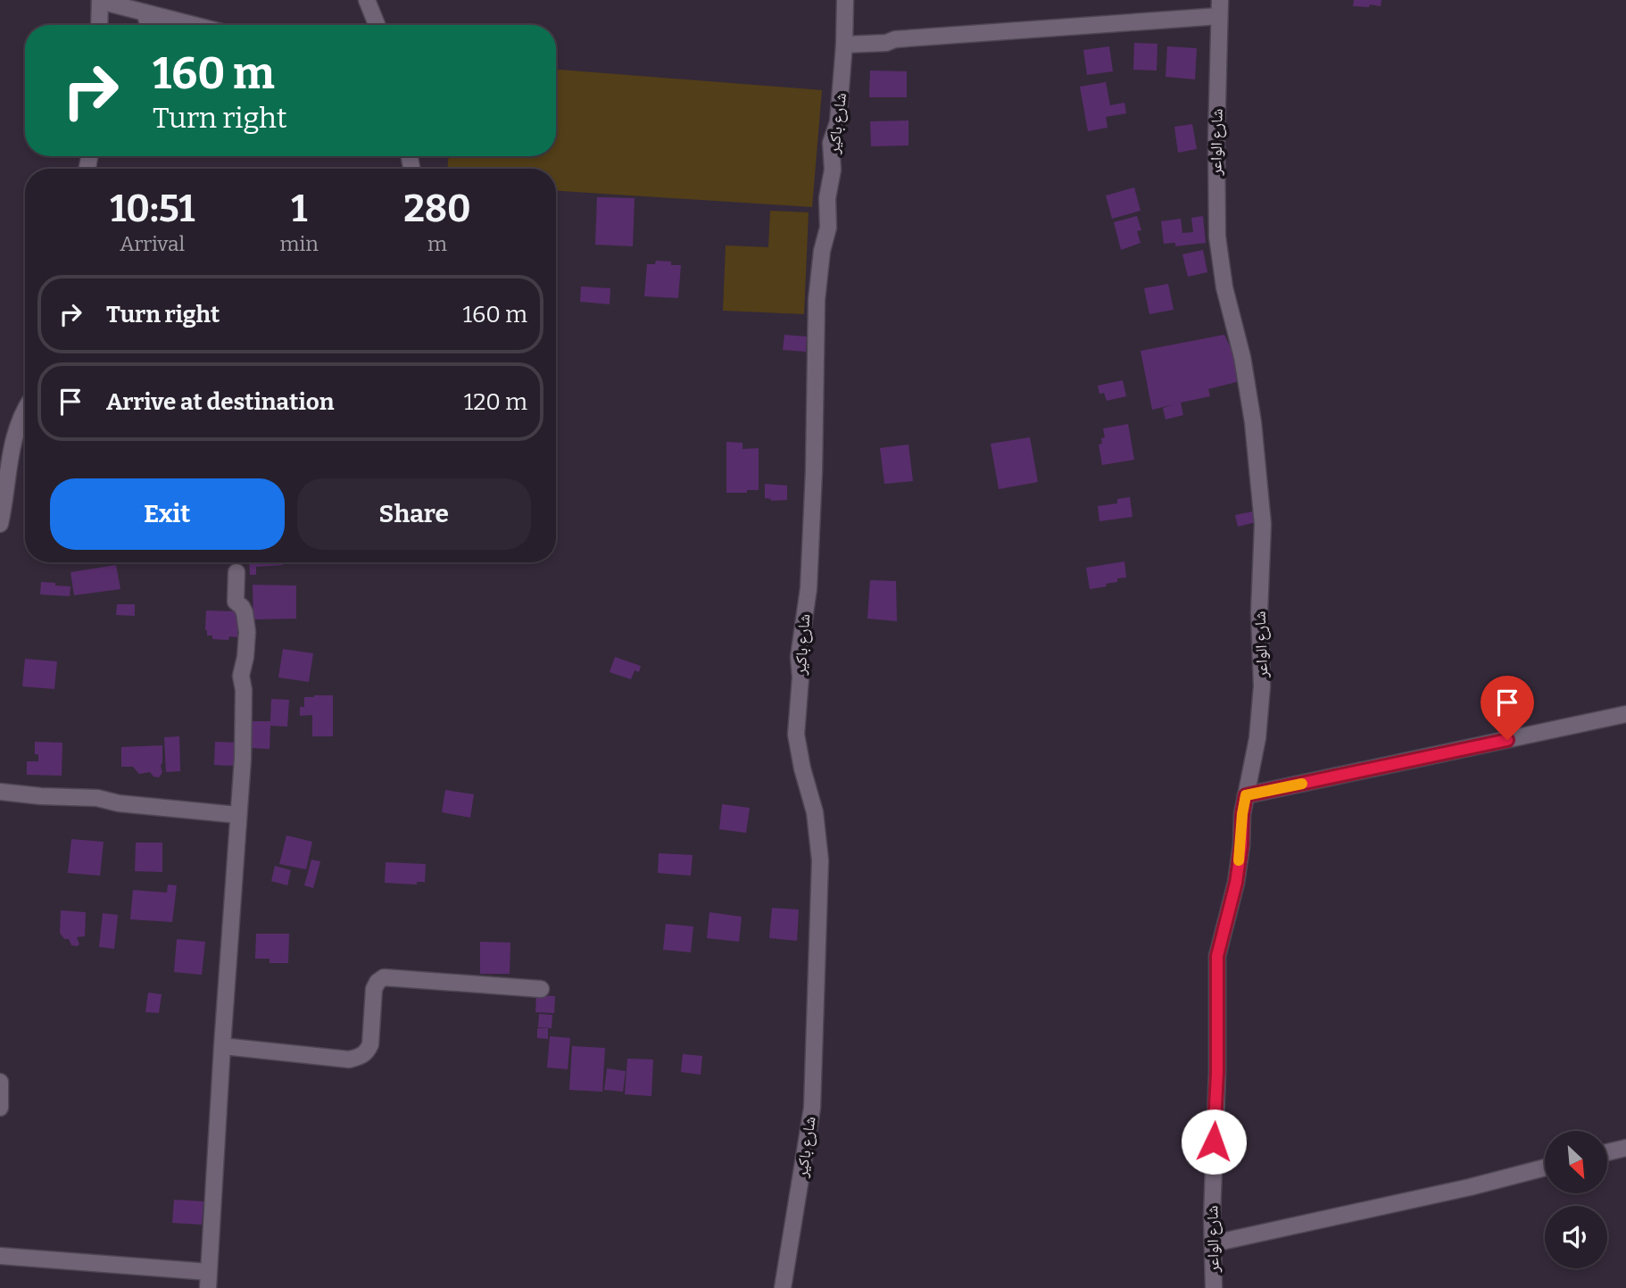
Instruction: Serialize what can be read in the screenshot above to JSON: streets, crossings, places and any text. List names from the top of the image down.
{
  "streets": {
    "street": ["شارع باكير", "شارع الواعر"]
  },
  "north": "bottom right",
  "page": {
    "turn": ["160 m", "Turn right"],
    "eta": [
      "10:51",
      "Arrival",
      "1",
      "min",
      "280",
      "m"
    ],
    "list": [
      {
        "name": "Turn right",
        "value": "160 m"
      },
      {
        "name": "Arrive at destination",
        "value": "120 m"
      }
    ],
    "buttons": ["Exit", "Share"]
  }
}
